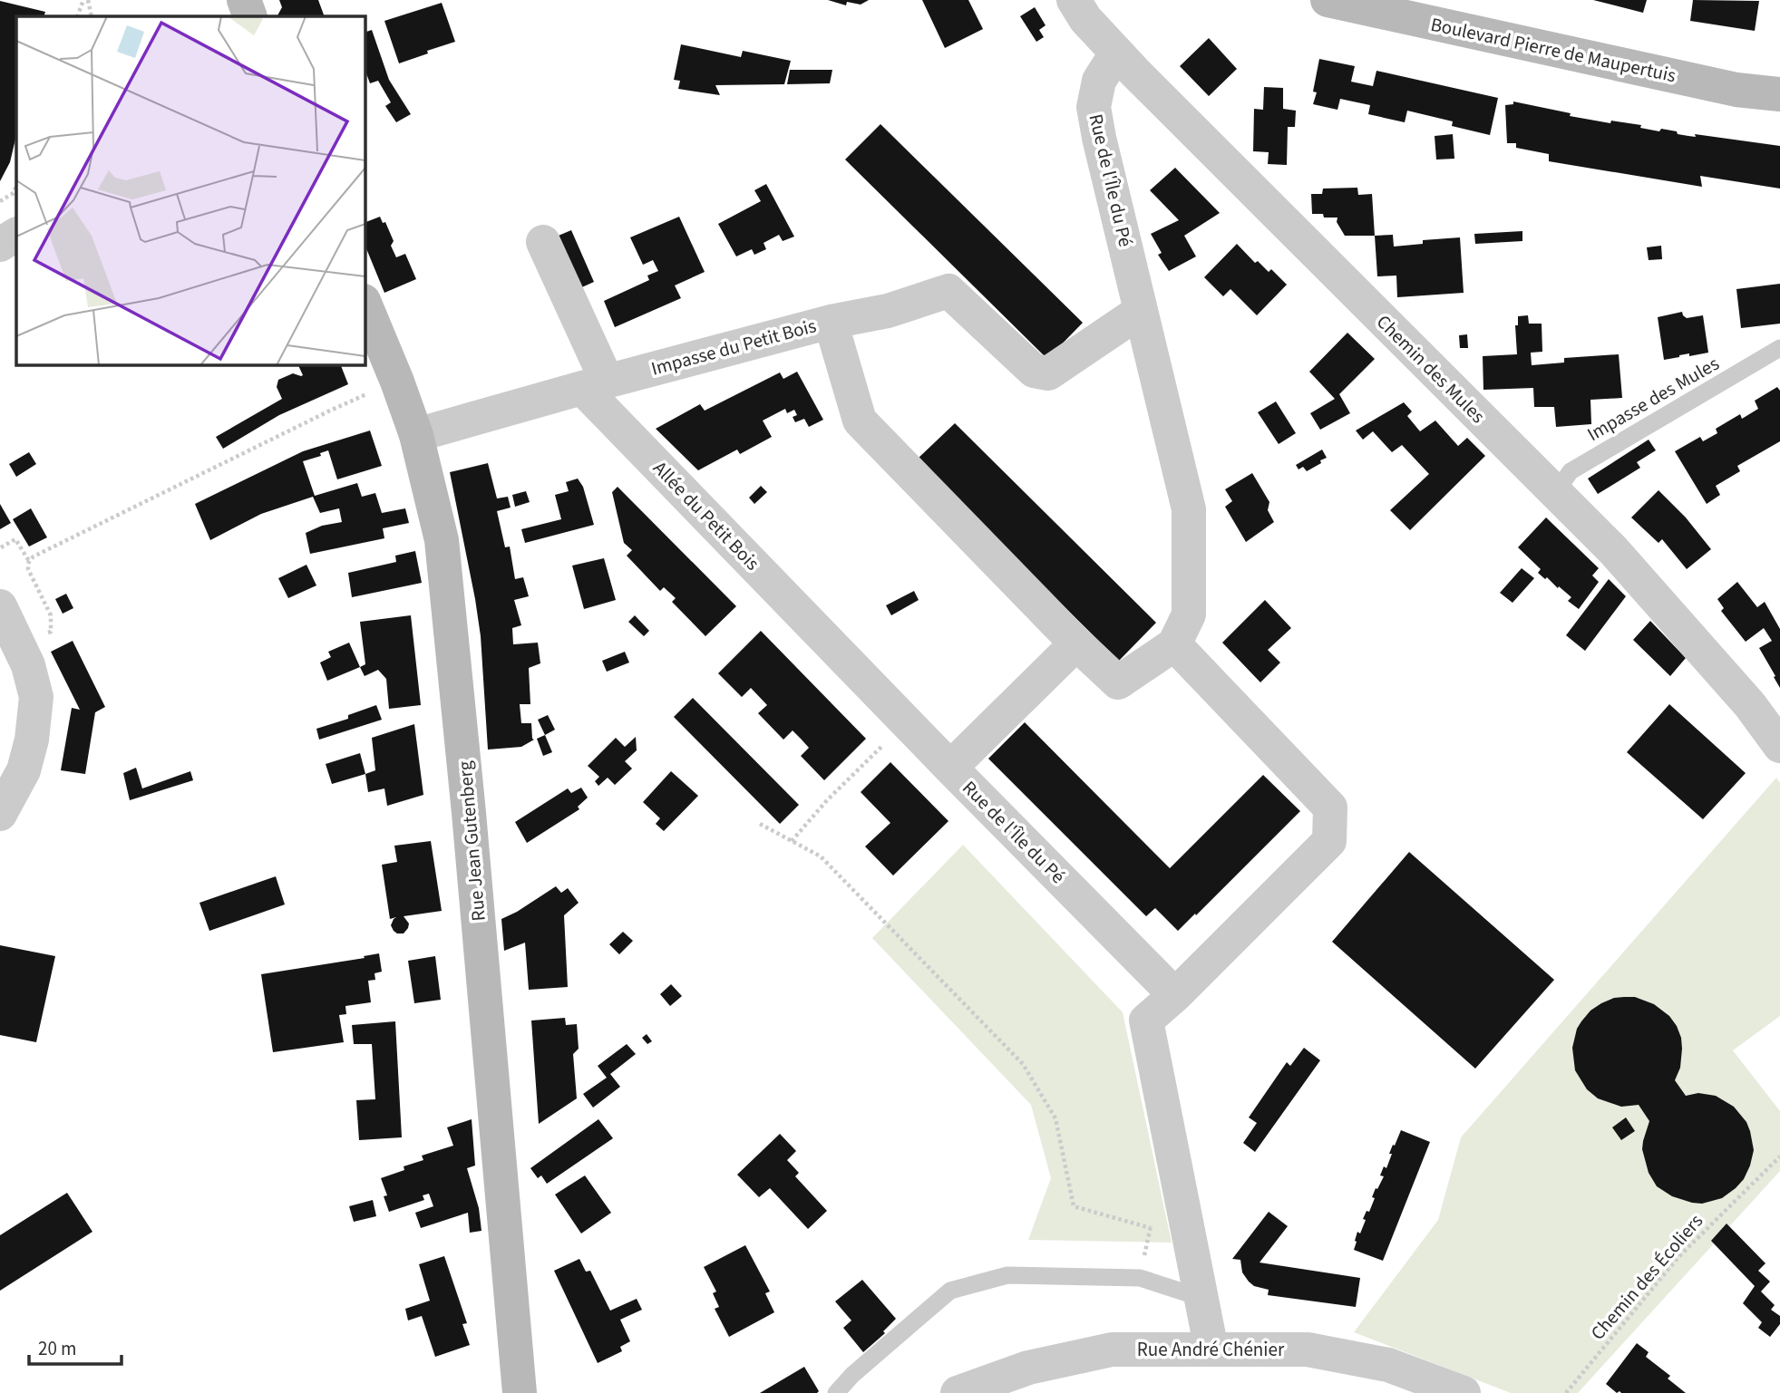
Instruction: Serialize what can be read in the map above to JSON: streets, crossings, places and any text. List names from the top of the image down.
{
  "streets": {
    "main road": ["Boulevard Pierre de Maupertuis", "Rue Jean Gutenberg"],
    "street": [
      "Rue de l'Île du Pé",
      "Impasse du Petit Bois",
      "Chemin des Mules",
      "Allée du Petit Bois",
      "Rue André Chénier"
    ],
    "lane": ["Impasse des Mules"],
    "path": ["Chemin des Écoliers"]
  },
  "crossings": [
    ["Rue de l'Île du Pé", "Impasse du Petit Bois"],
    ["Rue de l'Île du Pé", "Chemin des Mules"],
    ["Rue de l'Île du Pé", "Allée du Petit Bois"],
    ["Impasse du Petit Bois", "Allée du Petit Bois"],
    ["Chemin des Mules", "Impasse des Mules"]
  ],
  "scale_bar": "20 m"
}
